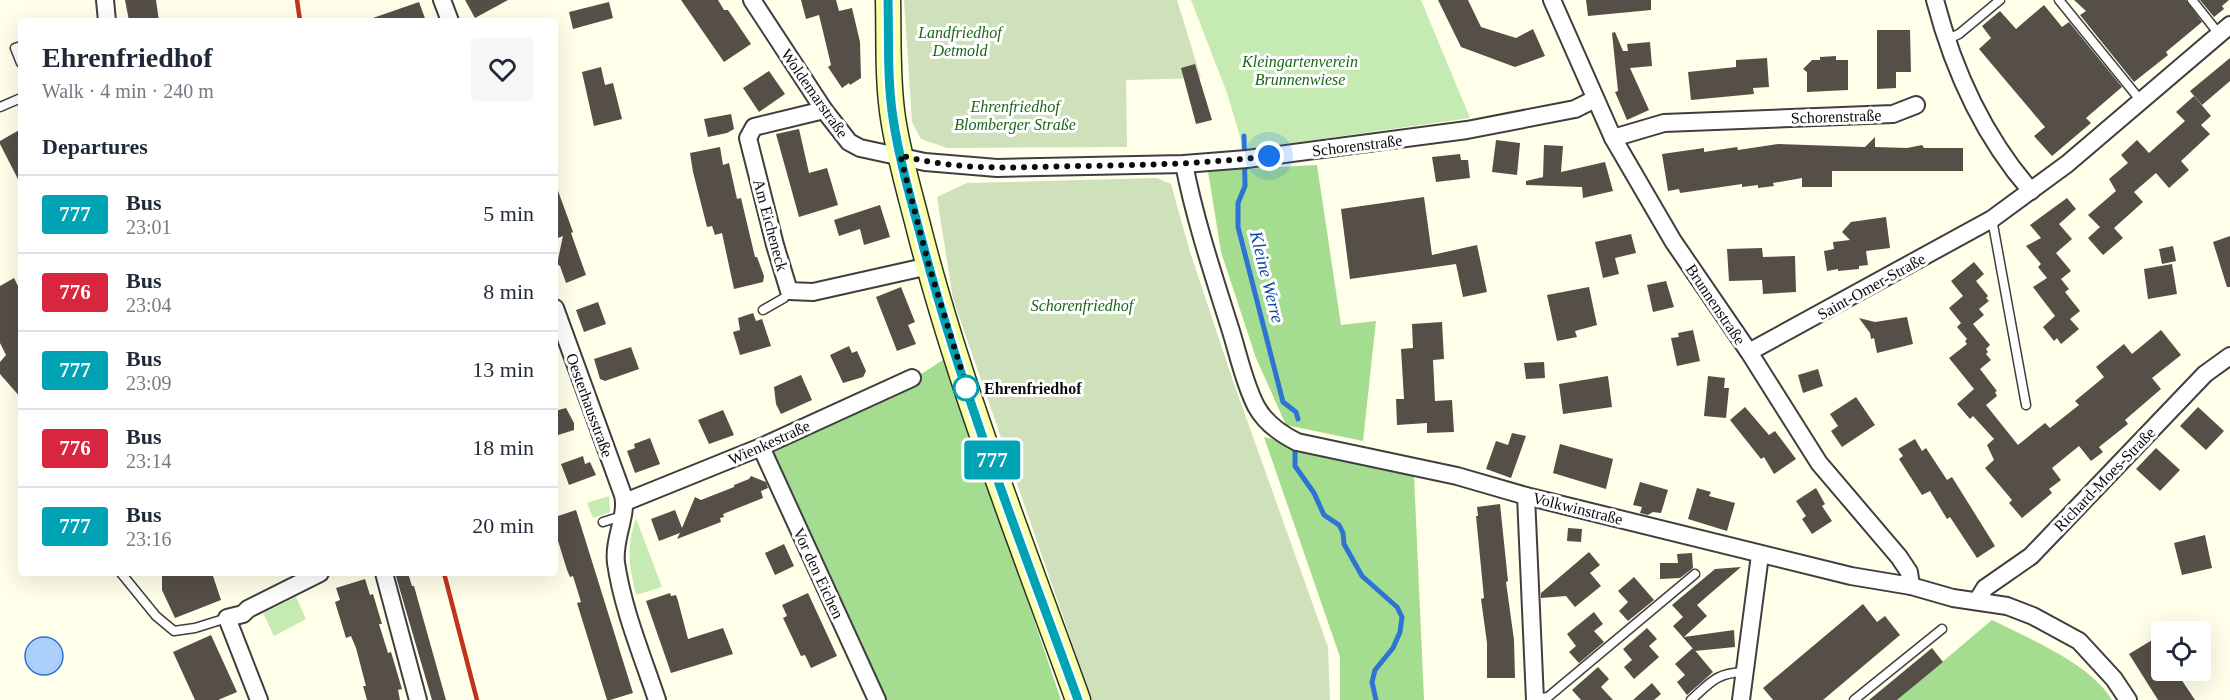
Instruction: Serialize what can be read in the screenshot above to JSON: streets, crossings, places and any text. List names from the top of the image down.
{
  "streets": {
    "street": [
      "Woldemarstraße",
      "Schorenstraße",
      "Am Eicheneck",
      "Saint-Omer-Straße",
      "Brunnenstraße",
      "Oesterhausstraße",
      "Wienkestraße",
      "Richard-Moes-Straße",
      "Volkwinstraße",
      "Vor den Eichen"
    ]
  },
  "crossings": [
    ["Woldemarstraße", "Schorenstraße"],
    ["Woldemarstraße", "Am Eicheneck"],
    ["Schorenstraße", "Brunnenstraße"],
    ["Schorenstraße", "Volkwinstraße"],
    ["Saint-Omer-Straße", "Brunnenstraße"],
    ["Brunnenstraße", "Volkwinstraße"],
    ["Oesterhausstraße", "Wienkestraße"],
    ["Wienkestraße", "Vor den Eichen"],
    ["Richard-Moes-Straße", "Volkwinstraße"]
  ],
  "water": ["Kleine Werre"],
  "parks": [
    "Landfriedhof Detmold",
    "Kleingartenverein Brunnenwiese",
    "Ehrenfriedhof Blomberger Straße",
    "Schorenfriedhof"
  ],
  "places": ["Ehrenfriedhof"],
  "lines": ["bus line 777"],
  "page": {
    "on_map": "777",
    "heading": [
      ["Ehrenfriedhof", "Walk · 4 min · 240 m"],
      "Departures"
    ],
    "list": [
      {
        "mark": "777",
        "name": "Bus",
        "note": "23:01",
        "value": "5 min"
      },
      {
        "mark": "776",
        "name": "Bus",
        "note": "23:04",
        "value": "8 min"
      },
      {
        "mark": "777",
        "name": "Bus",
        "note": "23:09",
        "value": "13 min"
      },
      {
        "mark": "776",
        "name": "Bus",
        "note": "23:14",
        "value": "18 min"
      },
      {
        "mark": "777",
        "name": "Bus",
        "note": "23:16",
        "value": "20 min"
      }
    ]
  }
}
